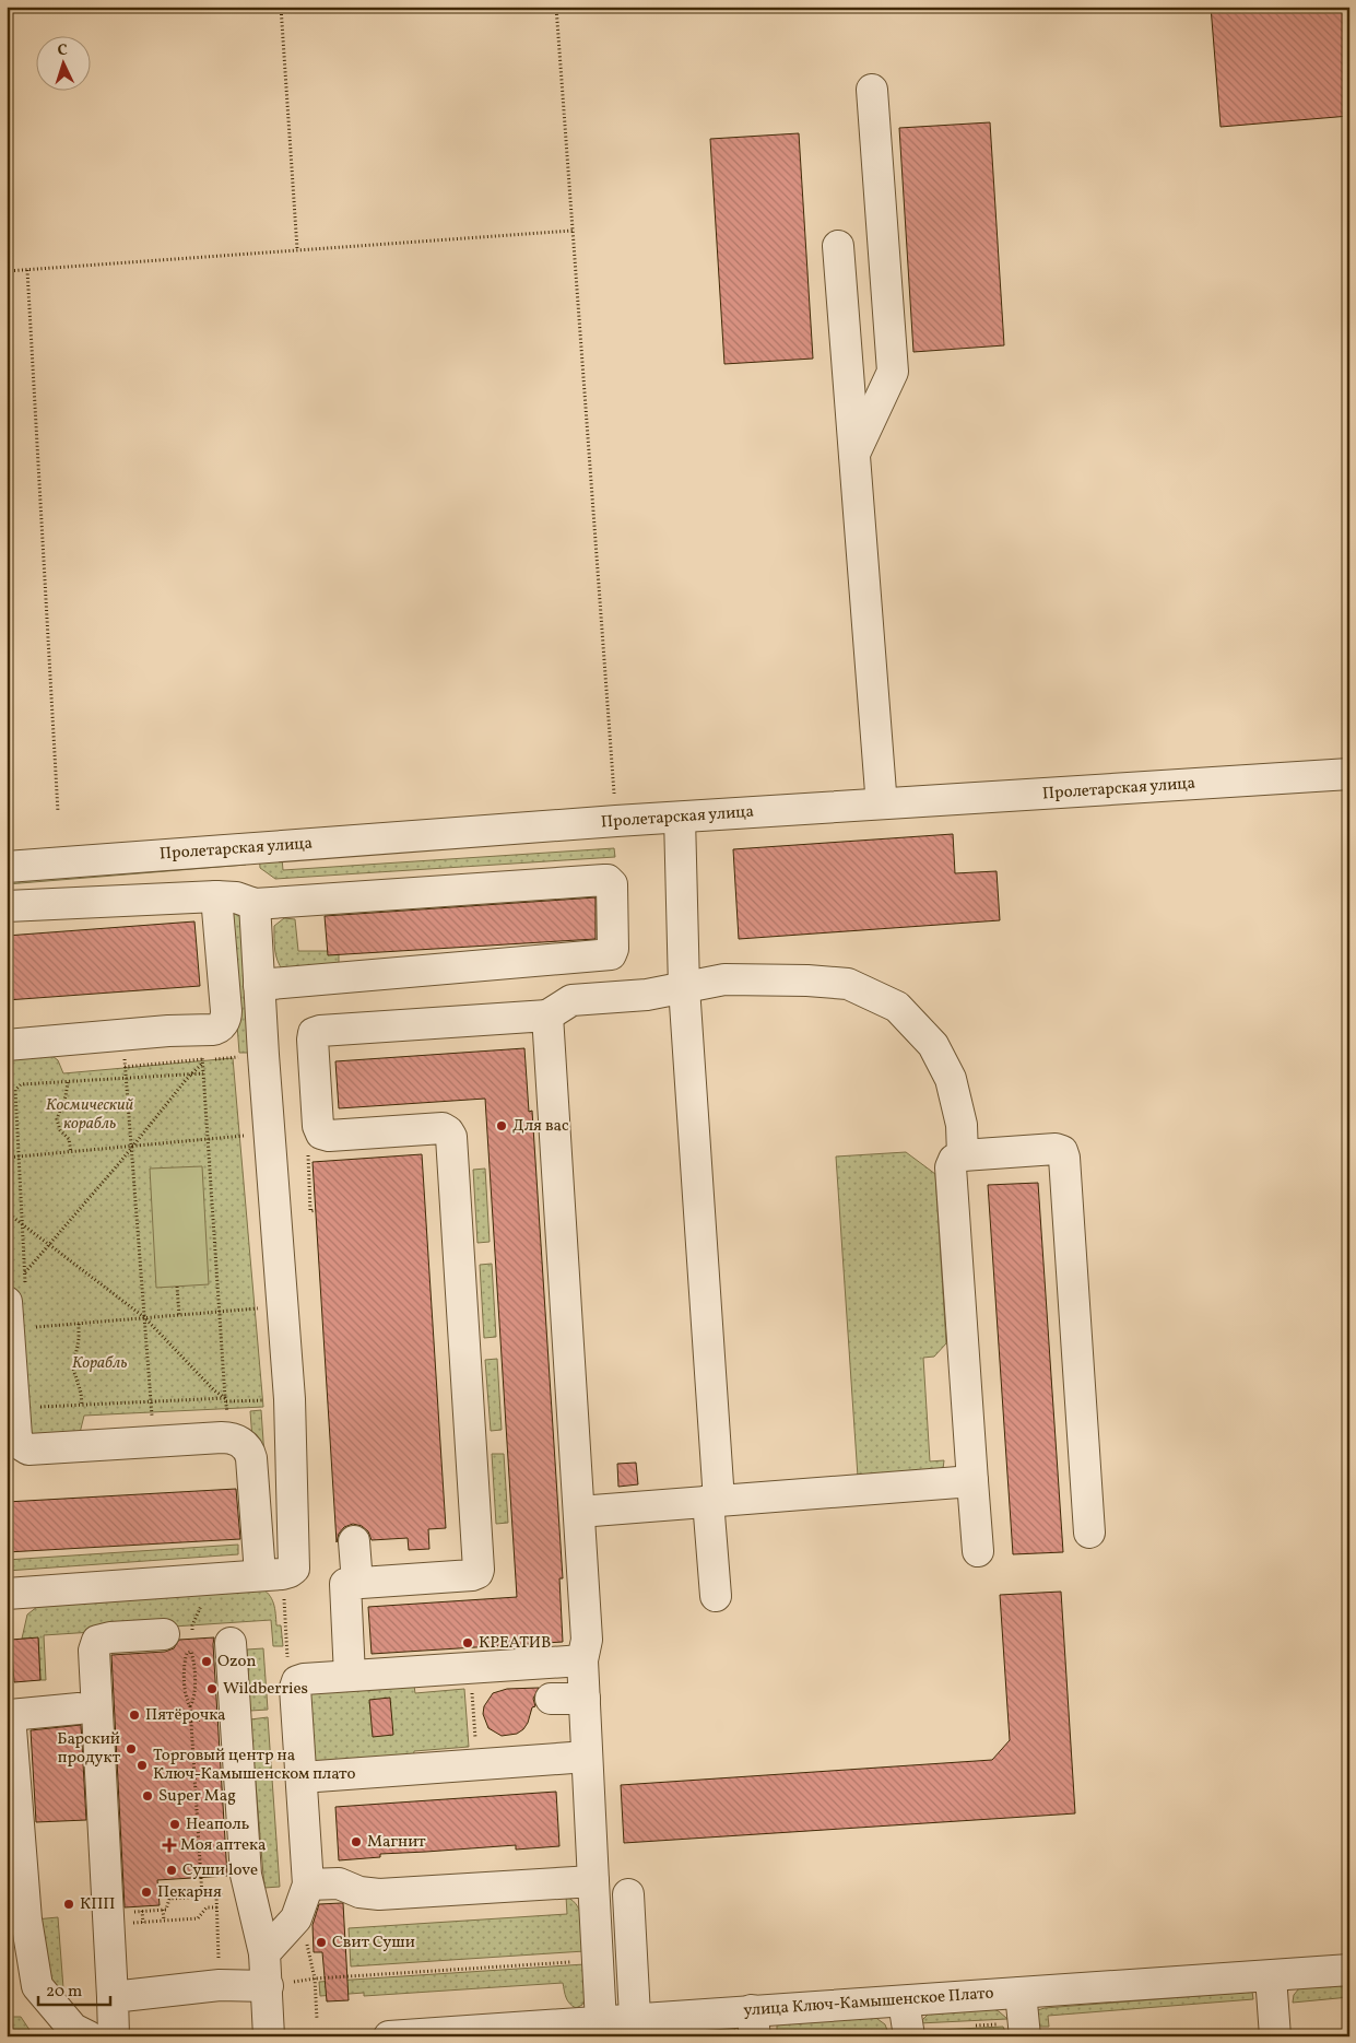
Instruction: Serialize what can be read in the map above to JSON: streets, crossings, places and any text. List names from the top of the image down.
{
  "streets": {
    "street": ["Пролетарская улица", "улица Ключ-Камышенское Плато"]
  },
  "parks": ["Космический корабль", "Корабль"],
  "places": {
    "other": [
      "Для вас",
      "КРЕАТИВ",
      "Ozon",
      "Wildberries",
      "Пятёрочка",
      "Барский продукт",
      "Торговый центр на Ключ-Камышенском плато",
      "Super Mag",
      "Неаполь",
      "Магнит",
      "Суши love",
      "Пекарня",
      "КПП",
      "Свит Суши"
    ],
    "health": ["Моя аптека"]
  },
  "scale_bar": "20 m",
  "north": "top"
}
